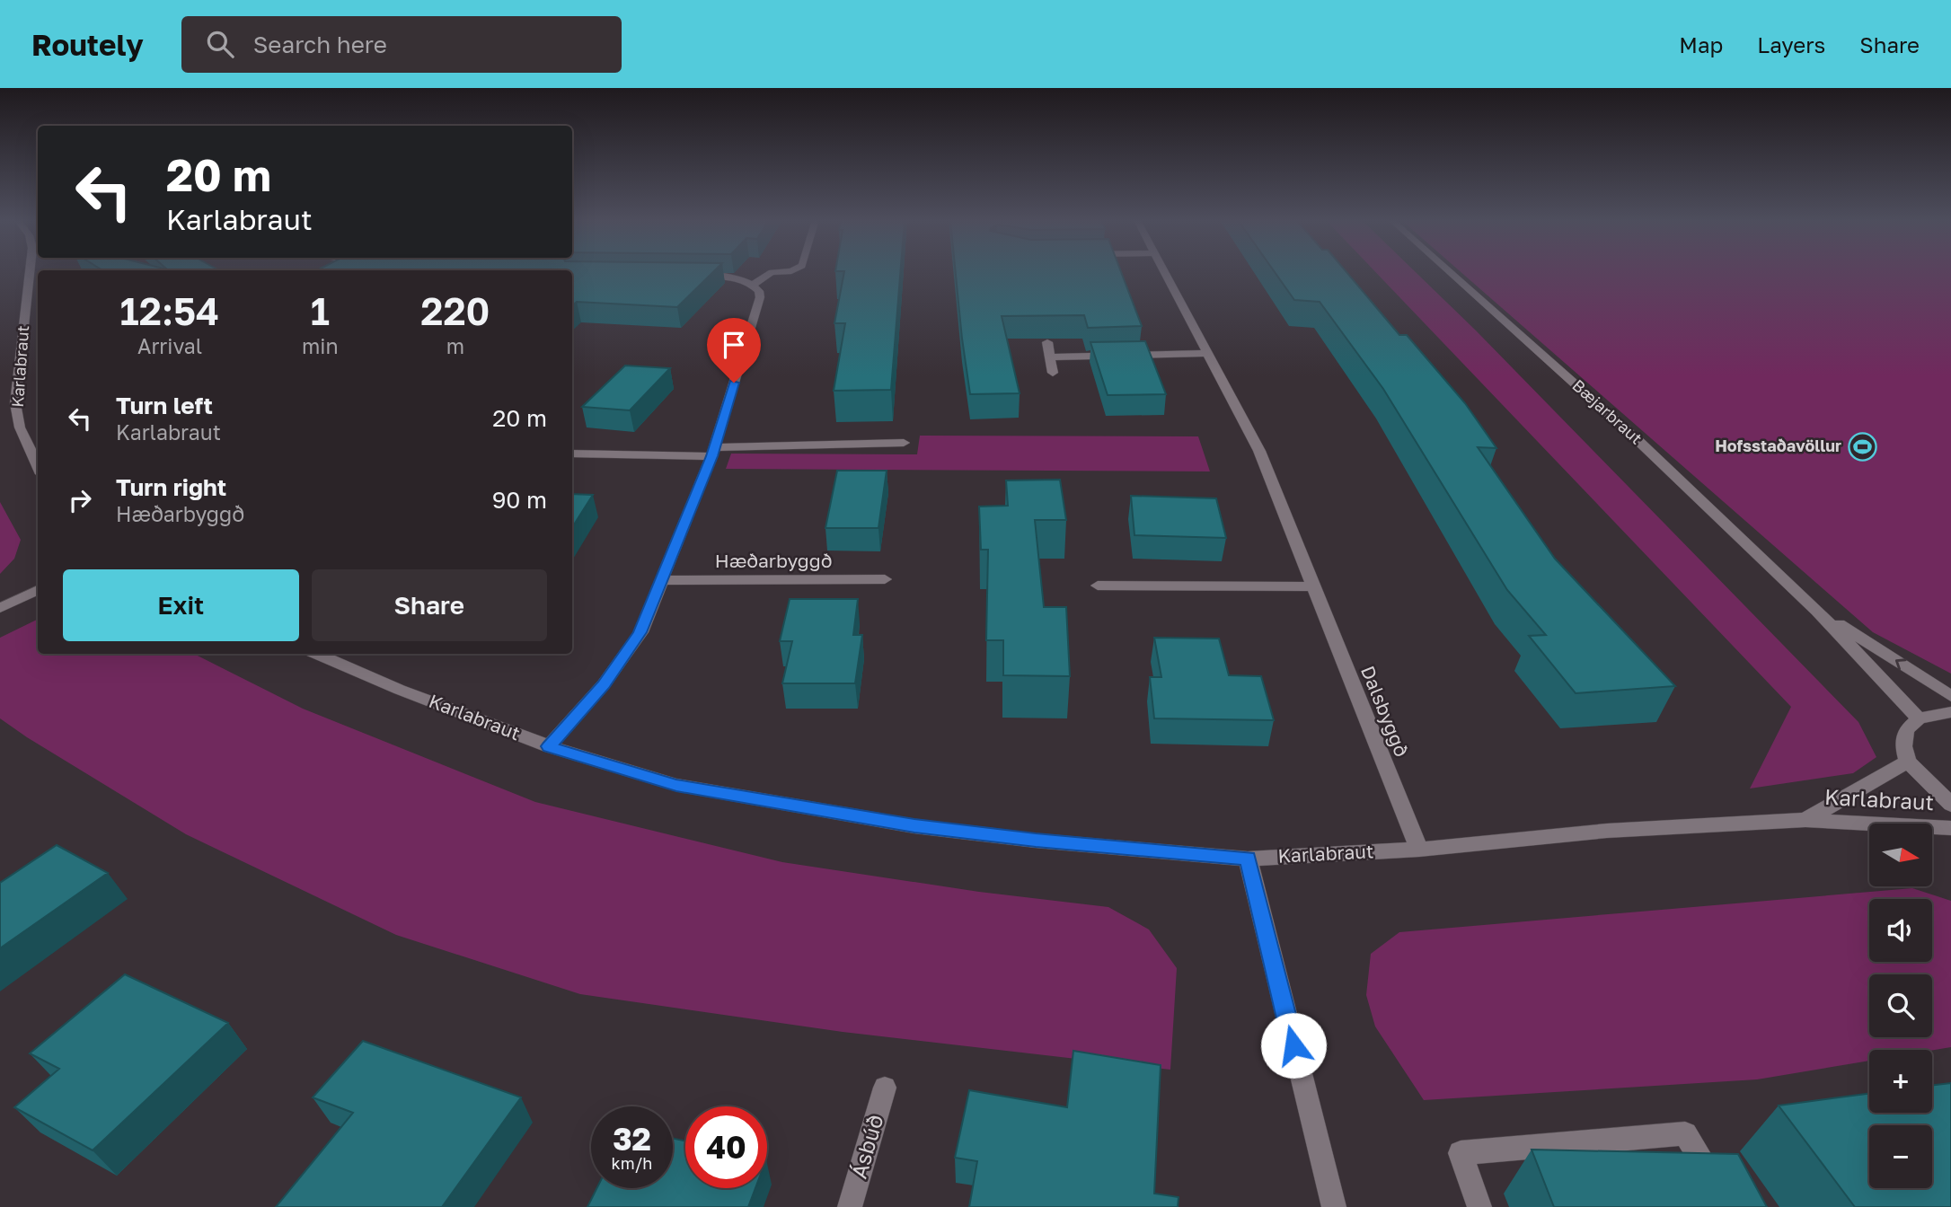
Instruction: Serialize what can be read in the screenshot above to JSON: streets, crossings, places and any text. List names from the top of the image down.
{
  "streets": {
    "street": [
      "Karlabraut",
      "Bæjarbraut",
      "Hæðarbyggð",
      "Dalsbyggð",
      "Ásbúð"
    ]
  },
  "crossings": [
    ["Karlabraut", "Dalsbyggð"]
  ],
  "places": {
    "sports": ["Hofsstaðavöllur"]
  },
  "north": "right",
  "page": {
    "header": "Routely",
    "search": "Search here",
    "nav": ["Map", "Layers", "Share"],
    "turn": ["20 m", "Karlabraut"],
    "eta": [
      "12:54",
      "Arrival",
      "1",
      "min",
      "220",
      "m"
    ],
    "list": [
      {
        "name": "Turn left",
        "note": "Karlabraut",
        "value": "20 m"
      },
      {
        "name": "Turn right",
        "note": "Hæðarbyggð",
        "value": "90 m"
      }
    ],
    "buttons": ["Exit", "Share"],
    "map_buttons": ["+", "−"],
    "speed": "32 km/h",
    "limit": "40"
  }
}
